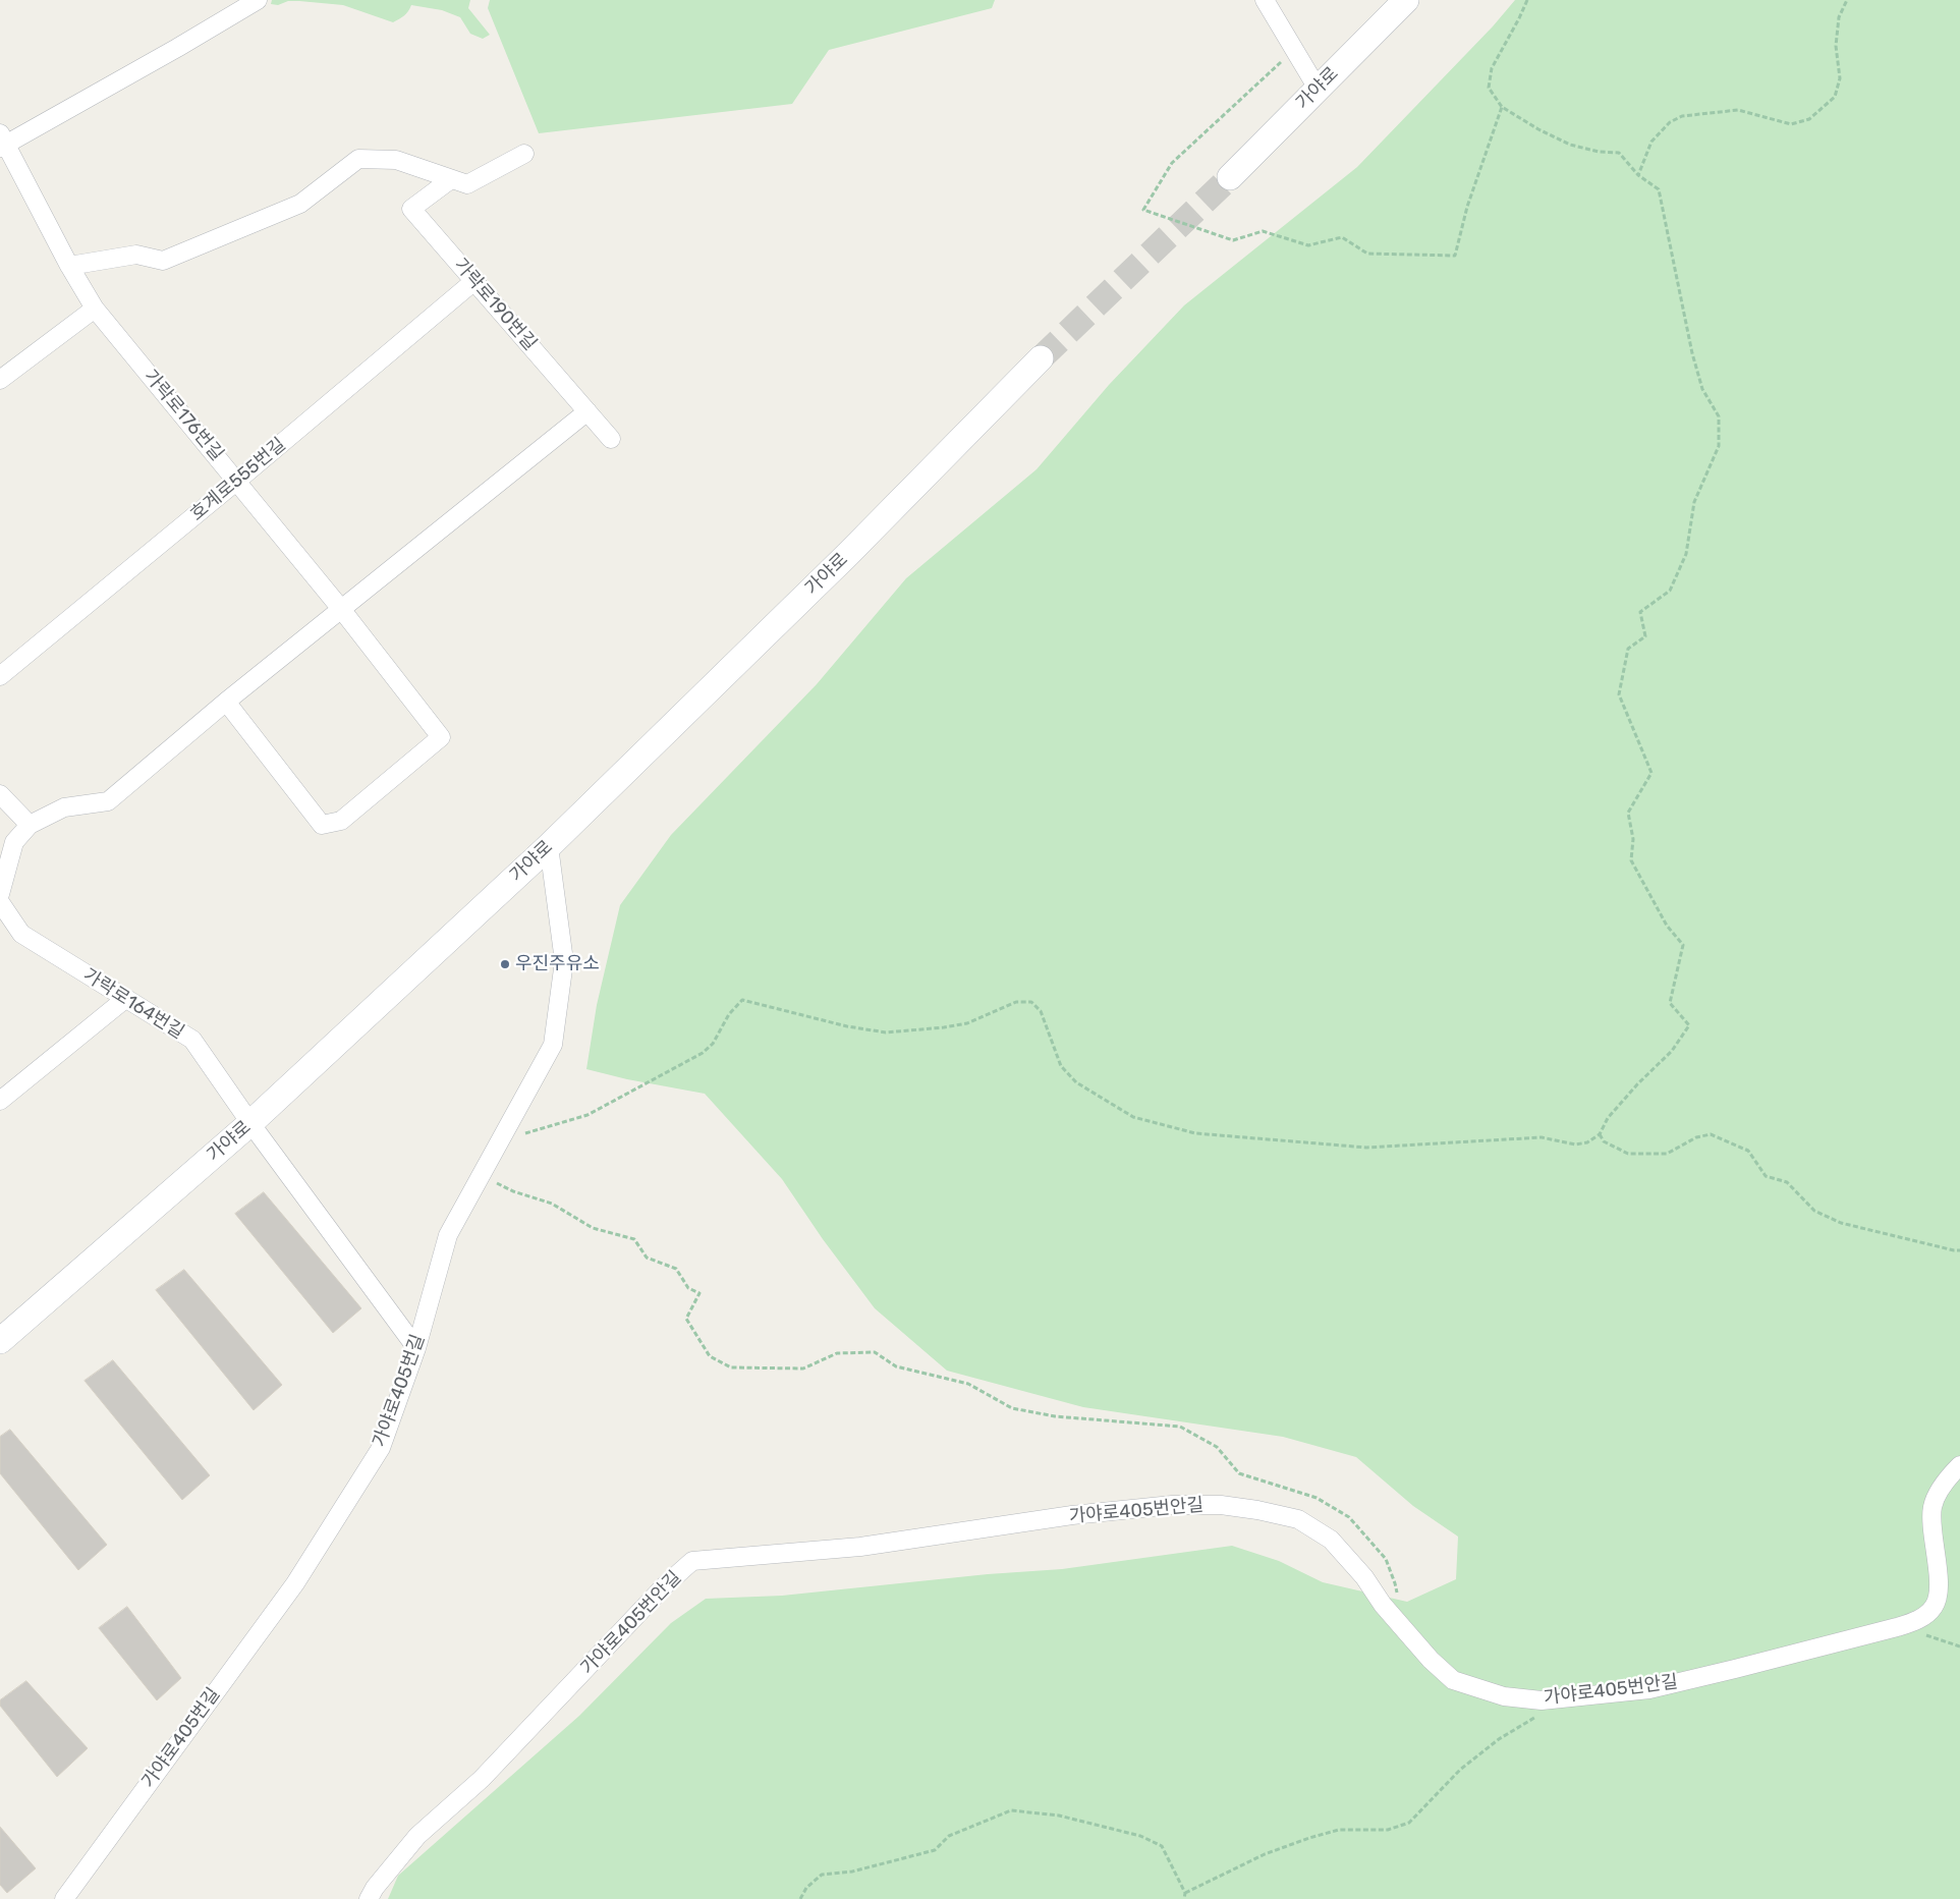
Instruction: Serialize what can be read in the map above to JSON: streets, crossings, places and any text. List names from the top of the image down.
{
  "streets": {
    "main road": ["가야로"],
    "street": [
      "가락로190번길",
      "가락로176번길",
      "호계로555번길",
      "가락로164번길",
      "가야로405번길",
      "가야로405번안길"
    ]
  },
  "crossings": [
    ["가야로", "가락로164번길"],
    ["가야로", "가야로405번길"],
    ["가락로190번길", "호계로555번길"],
    ["가락로176번길", "호계로555번길"],
    ["가락로164번길", "가야로405번길"]
  ],
  "places": ["우진주유소"]
}
